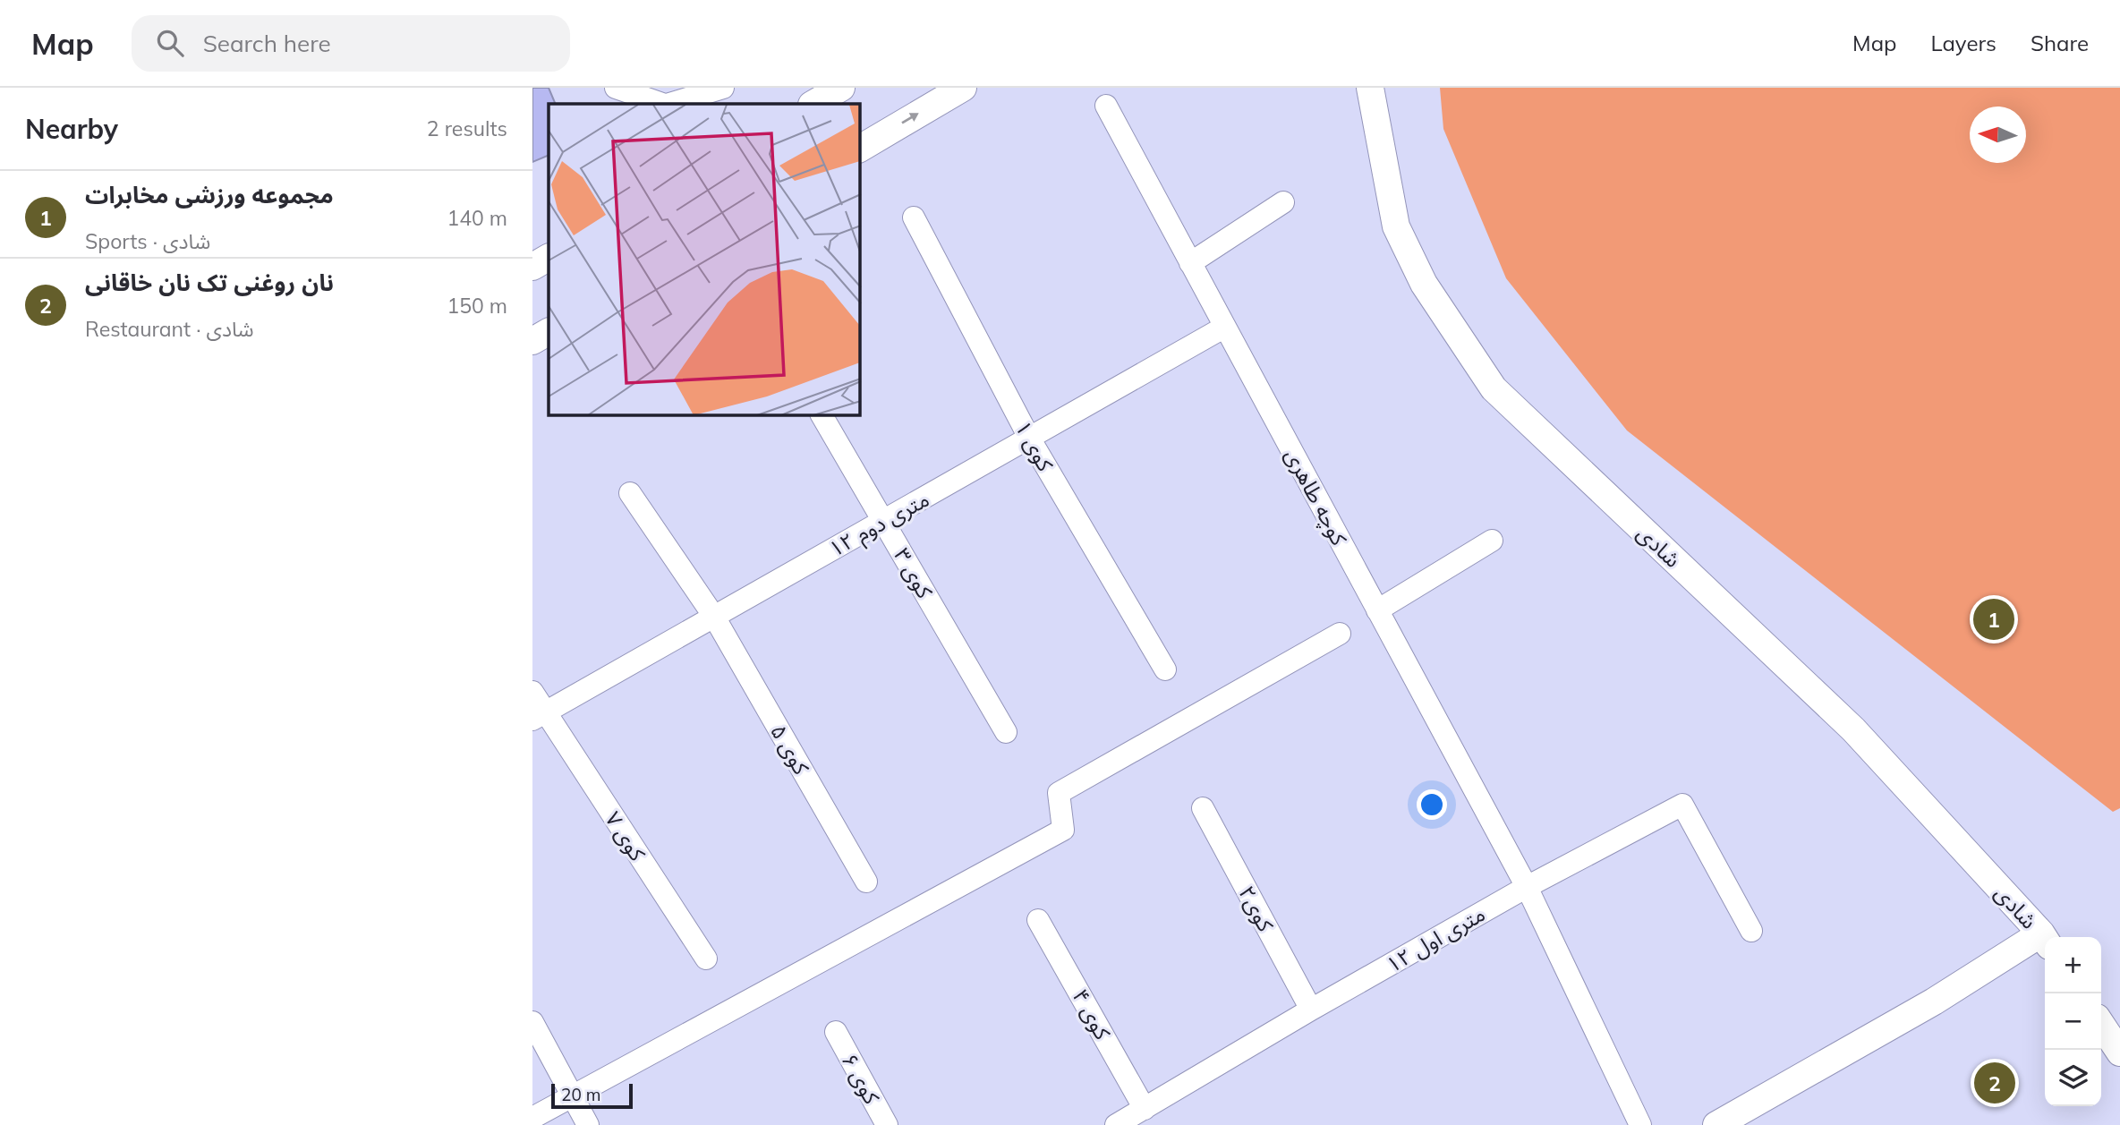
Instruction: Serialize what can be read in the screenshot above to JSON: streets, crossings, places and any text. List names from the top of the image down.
{
  "streets": {
    "street": [
      "کوی ۱",
      "کوچه طاهری",
      "۱۲ متری دوم",
      "شادی",
      "کوی ۳",
      "کوی ۵",
      "کوی ۷",
      "کوی۲",
      "۱۲ متری اول",
      "کوی ۴",
      "کوی ۶"
    ]
  },
  "crossings": [
    ["کوی ۱", "۱۲ متری دوم"],
    ["کوچه طاهری", "۱۲ متری دوم"],
    ["کوچه طاهری", "۱۲ متری اول"],
    ["۱۲ متری دوم", "کوی ۳"],
    ["۱۲ متری دوم", "کوی ۵"],
    ["۱۲ متری دوم", "کوی ۷"],
    ["کوی۲", "۱۲ متری اول"],
    ["۱۲ متری اول", "کوی ۴"]
  ],
  "scale_bar": "20 m",
  "north": "left",
  "page": {
    "header": "Map",
    "search": "Search here",
    "nav": ["Map", "Layers", "Share"],
    "heading": ["Nearby", "2 results"],
    "list": [
      {
        "mark": "1",
        "name": "مجموعه ورزشی مخابرات",
        "note": "Sports · شادی",
        "value": "140 m"
      },
      {
        "mark": "2",
        "name": "نان روغنی تک نان خاقانی",
        "note": "Restaurant · شادی",
        "value": "150 m"
      }
    ],
    "pins": ["1", "2"],
    "map_buttons": ["+", "−"],
    "scale": "20 m"
  }
}
